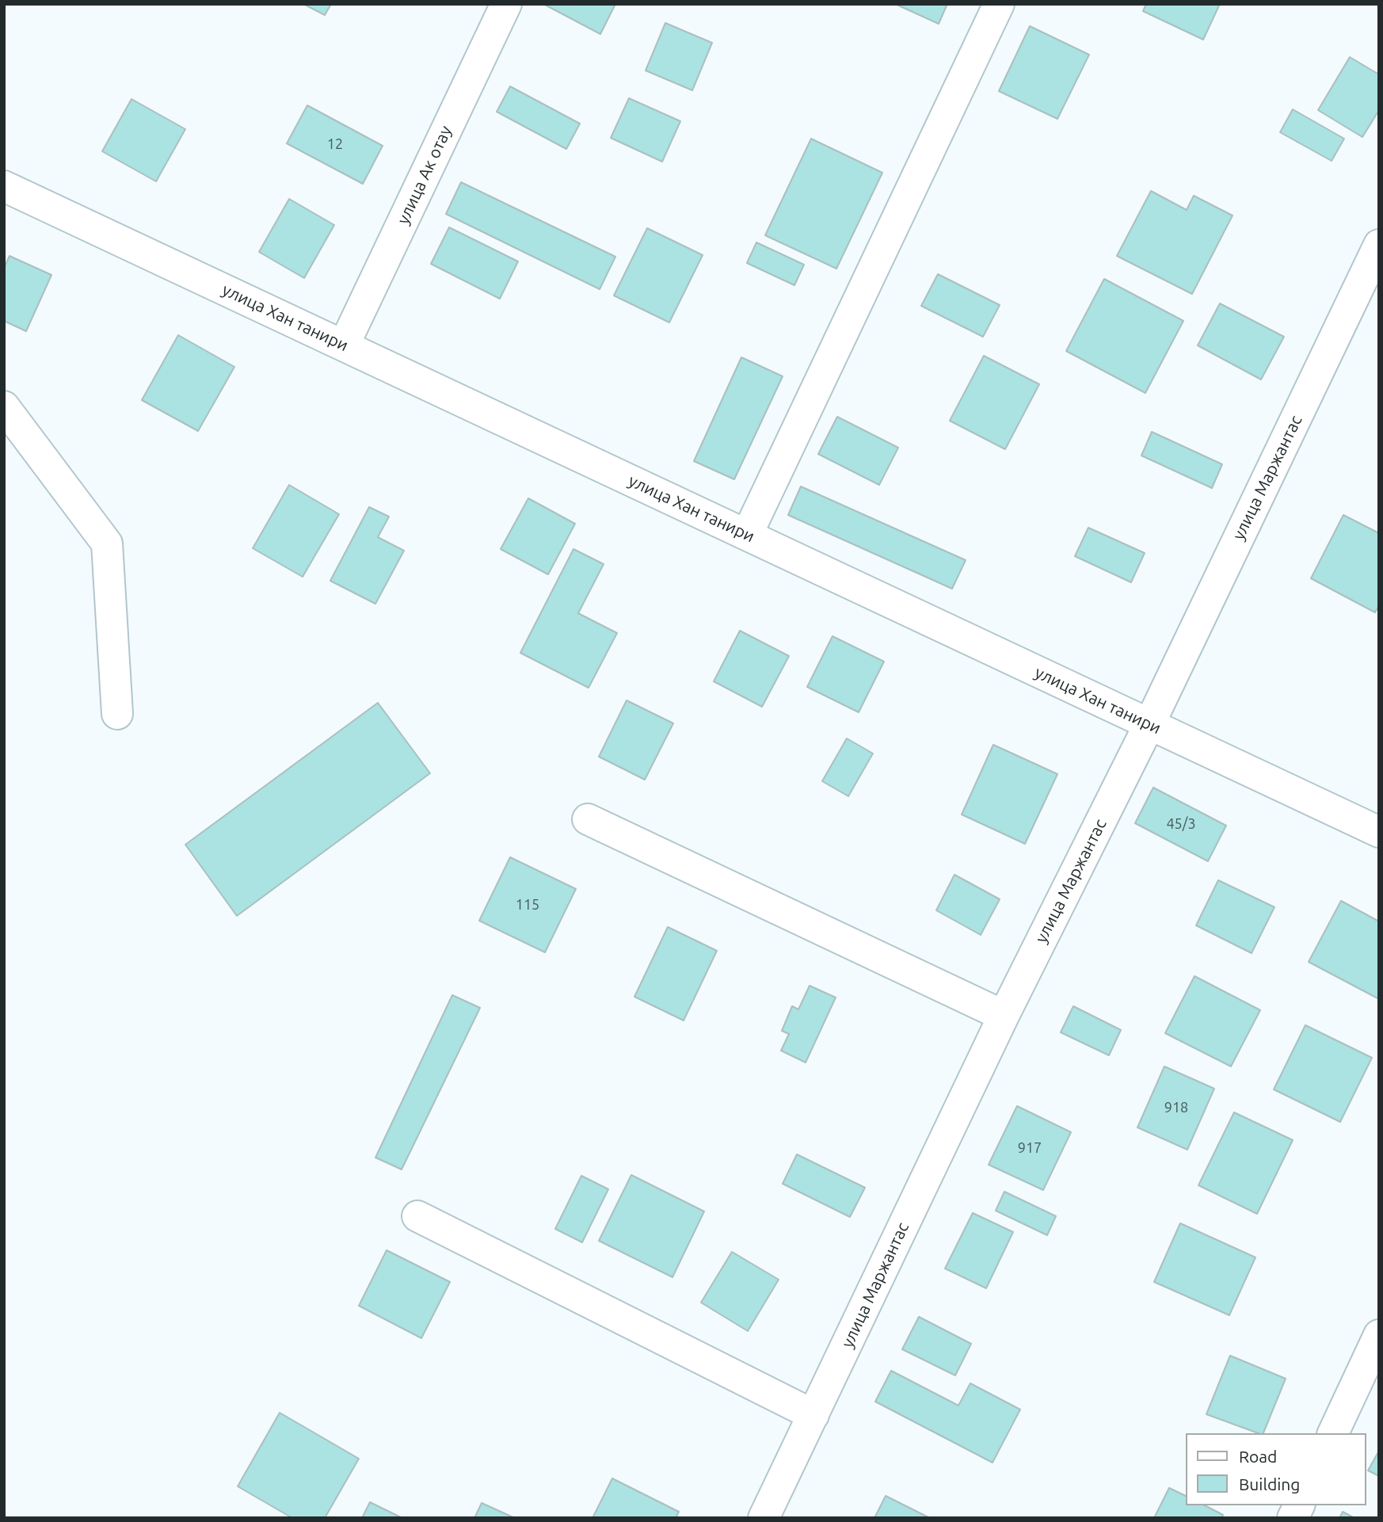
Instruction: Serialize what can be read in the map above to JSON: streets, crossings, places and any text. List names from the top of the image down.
{
  "streets": {
    "street": ["улица Ак отау", "улица Хан танири", "улица Маржантас"]
  },
  "crossings": [
    ["улица Ак отау", "улица Хан танири"],
    ["улица Хан танири", "улица Маржантас"]
  ],
  "house_numbers": [
    "12",
    "45/3",
    "115",
    "918",
    "917"
  ],
  "legend": ["Road", "Building"]
}
